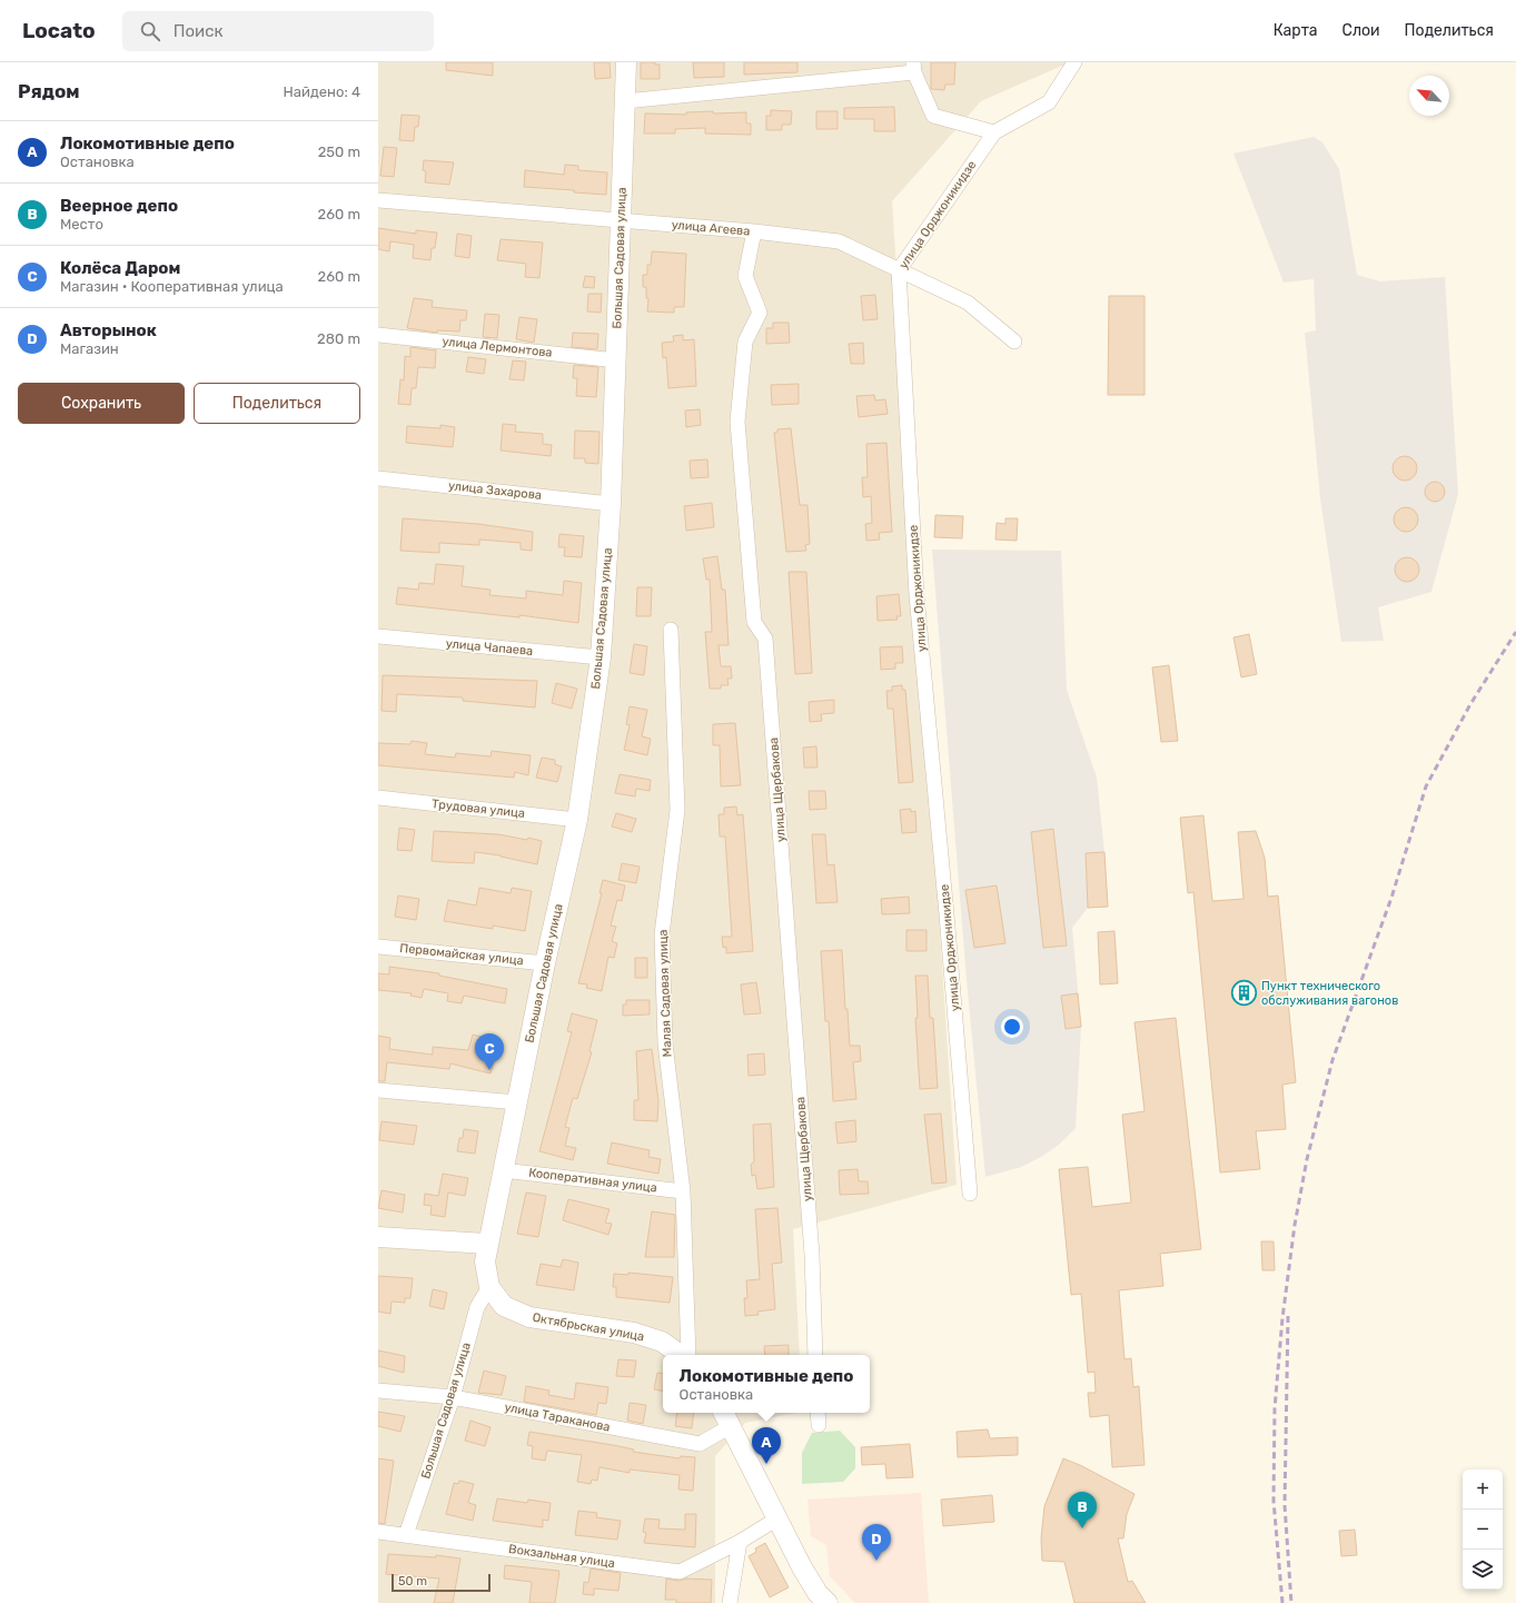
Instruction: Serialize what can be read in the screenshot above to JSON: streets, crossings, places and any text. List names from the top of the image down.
{
  "streets": {
    "main road": ["Большая Садовая улица", "Октябрьская улица"],
    "street": [
      "улица Орджоникидзе",
      "улица Агеева",
      "улица Лермонтова",
      "улица Захарова",
      "улица Чапаева",
      "улица Щербакова",
      "Трудовая улица",
      "Первомайская улица",
      "Малая Садовая улица",
      "Кооперативная улица",
      "улица Тараканова",
      "Вокзальная улица"
    ]
  },
  "crossings": [
    ["улица Орджоникидзе", "улица Агеева"],
    ["улица Агеева", "Большая Садовая улица"],
    ["улица Агеева", "улица Щербакова"],
    ["Большая Садовая улица", "улица Лермонтова"],
    ["Большая Садовая улица", "улица Захарова"],
    ["Большая Садовая улица", "улица Чапаева"],
    ["Большая Садовая улица", "Трудовая улица"],
    ["Большая Садовая улица", "Первомайская улица"],
    ["Большая Садовая улица", "Кооперативная улица"],
    ["Большая Садовая улица", "Октябрьская улица"],
    ["Большая Садовая улица", "улица Тараканова"],
    ["Большая Садовая улица", "Вокзальная улица"],
    ["Малая Садовая улица", "Кооперативная улица"]
  ],
  "places": {
    "building": ["Пункт технического обслуживания вагонов"]
  },
  "scale_bar": "50 m",
  "north": "top left",
  "page": {
    "header": "Locato",
    "search": "Поиск",
    "nav": ["Карта", "Слои", "Поделиться"],
    "heading": ["Рядом", "Найдено: 4"],
    "list": [
      {
        "mark": "A",
        "name": "Локомотивные депо",
        "note": "Остановка",
        "value": "250 m"
      },
      {
        "mark": "B",
        "name": "Веерное депо",
        "note": "Место",
        "value": "260 m"
      },
      {
        "mark": "C",
        "name": "Колёса Даром",
        "note": "Магазин · Кооперативная улица",
        "value": "260 m"
      },
      {
        "mark": "D",
        "name": "Авторынок",
        "note": "Магазин",
        "value": "280 m"
      }
    ],
    "buttons": ["Сохранить", "Поделиться"],
    "pins": [
      "C",
      "A",
      "B",
      "D"
    ],
    "popup": ["Локомотивные депо", "Остановка"],
    "map_buttons": ["+", "−"],
    "scale": "50 m"
  }
}
